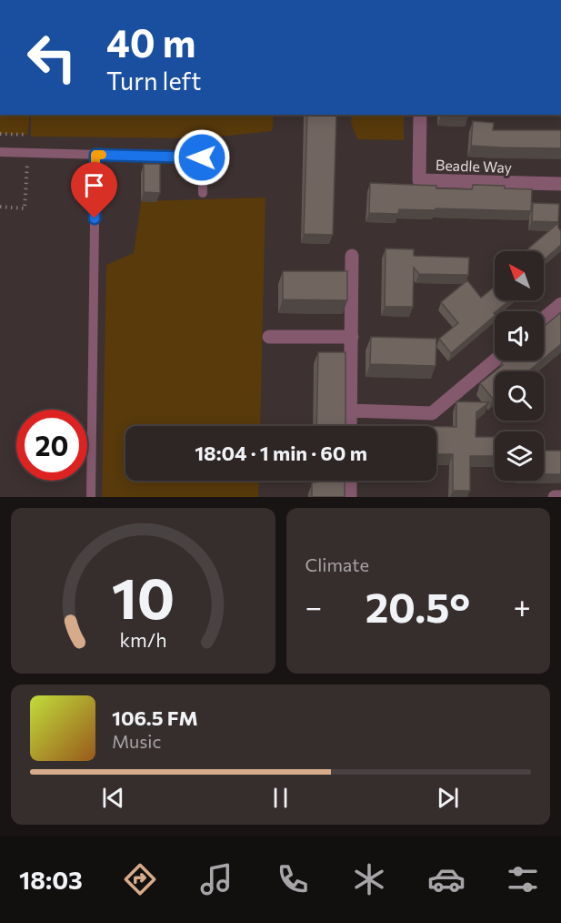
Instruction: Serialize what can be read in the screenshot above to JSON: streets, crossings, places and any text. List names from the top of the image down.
{
  "streets": {
    "street": ["Beadle Way"]
  },
  "north": "top left",
  "page": {
    "turn": ["40 m", "Turn left"],
    "limit": "20",
    "trip": "18:04 · 1 min · 60 m",
    "tile": "Climate",
    "heat": ["−", "20.5°", "+"],
    "song": ["106.5 FM", "Music"],
    "tabs": "18:03",
    "gauge": ["10", "km/h"]
  }
}
